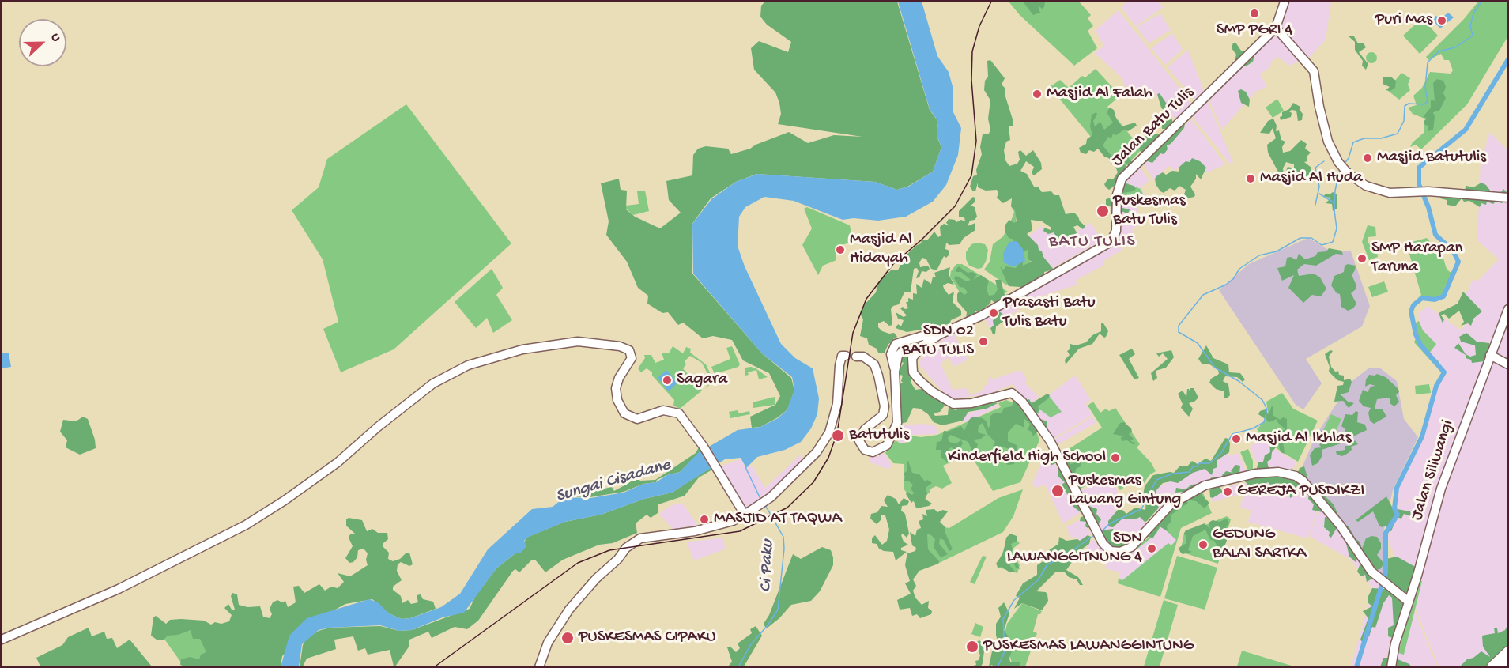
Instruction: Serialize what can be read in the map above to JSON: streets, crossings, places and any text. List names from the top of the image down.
{
  "streets": {
    "main road": ["Jalan Batu Tulis", "Jalan Siliwangi"]
  },
  "districts": ["BATU TULIS"],
  "water": ["Sungai Cisadane", "Ci Paku"],
  "places": [
    "SMP PGRI 4",
    "Puri Mas",
    "Masjid Al Falah",
    "Masjid Batutulis",
    "Masjid Al Huda",
    "Puskesmas Batu Tulis",
    "Masjid Al Hidayah",
    "SMP Harapan Taruna",
    "Prasasti Batu Tulis Batu",
    "SDN 02 BATU TULIS",
    "Sagara",
    "Batutulis",
    "Masjid Al Ikhlas",
    "Kinderfield High School",
    "Puskesmas Lawang Gintung",
    "GEREJA PUSDIKZI",
    "MASJID AT TAQWA",
    "GEDUNG BALAI SARTKA",
    "SDN LAWANGGITNUNG 4",
    "PUSKESMAS CIPAKU",
    "PUSKESMAS LAWANGGINTUNG"
  ],
  "north": "right"
}
